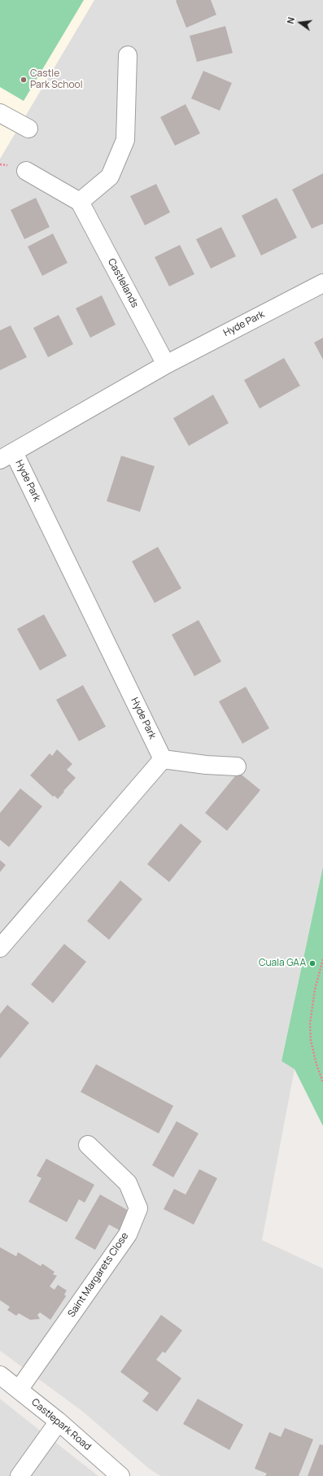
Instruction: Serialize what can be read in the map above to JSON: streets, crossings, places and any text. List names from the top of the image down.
{
  "streets": {
    "street": [
      "Castlelands",
      "Hyde Park",
      "Saint Margarets Close",
      "Castlepark Road"
    ]
  },
  "crossings": [
    ["Castlelands", "Hyde Park"],
    ["Saint Margarets Close", "Castlepark Road"]
  ],
  "places": ["Castle Park School", "Cuala GAA"],
  "north": "left"
}
